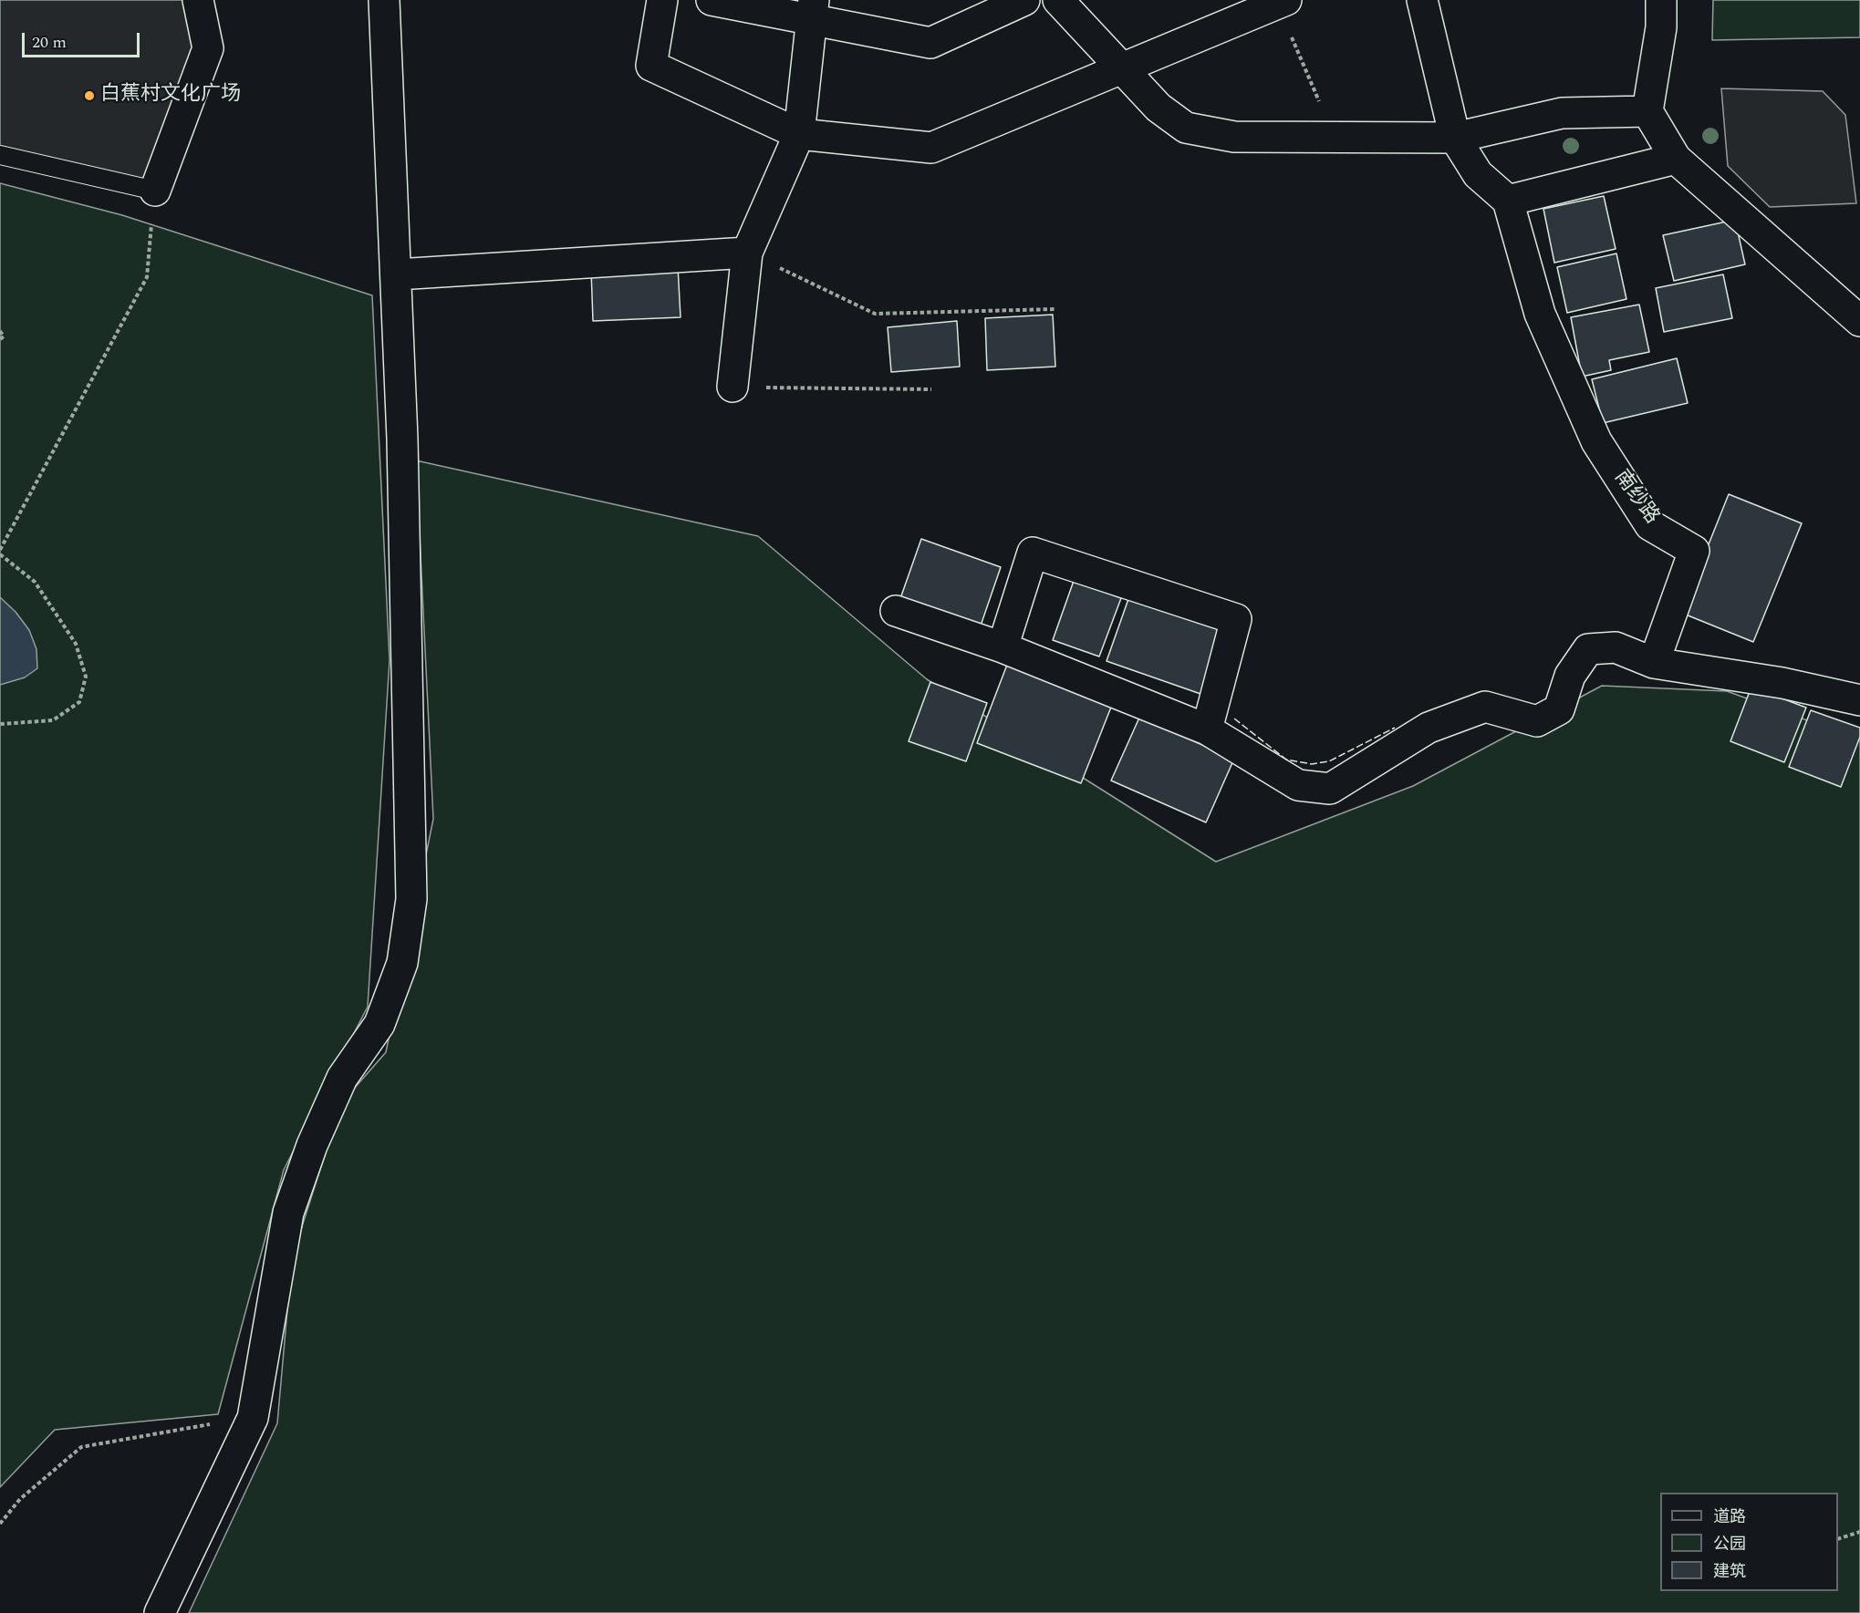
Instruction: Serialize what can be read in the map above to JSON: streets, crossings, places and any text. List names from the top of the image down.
{
  "streets": {
    "street": ["南纱路"]
  },
  "places": ["白蕉村文化广场"],
  "legend": ["道路", "公园", "建筑"],
  "scale_bar": "20 m"
}
